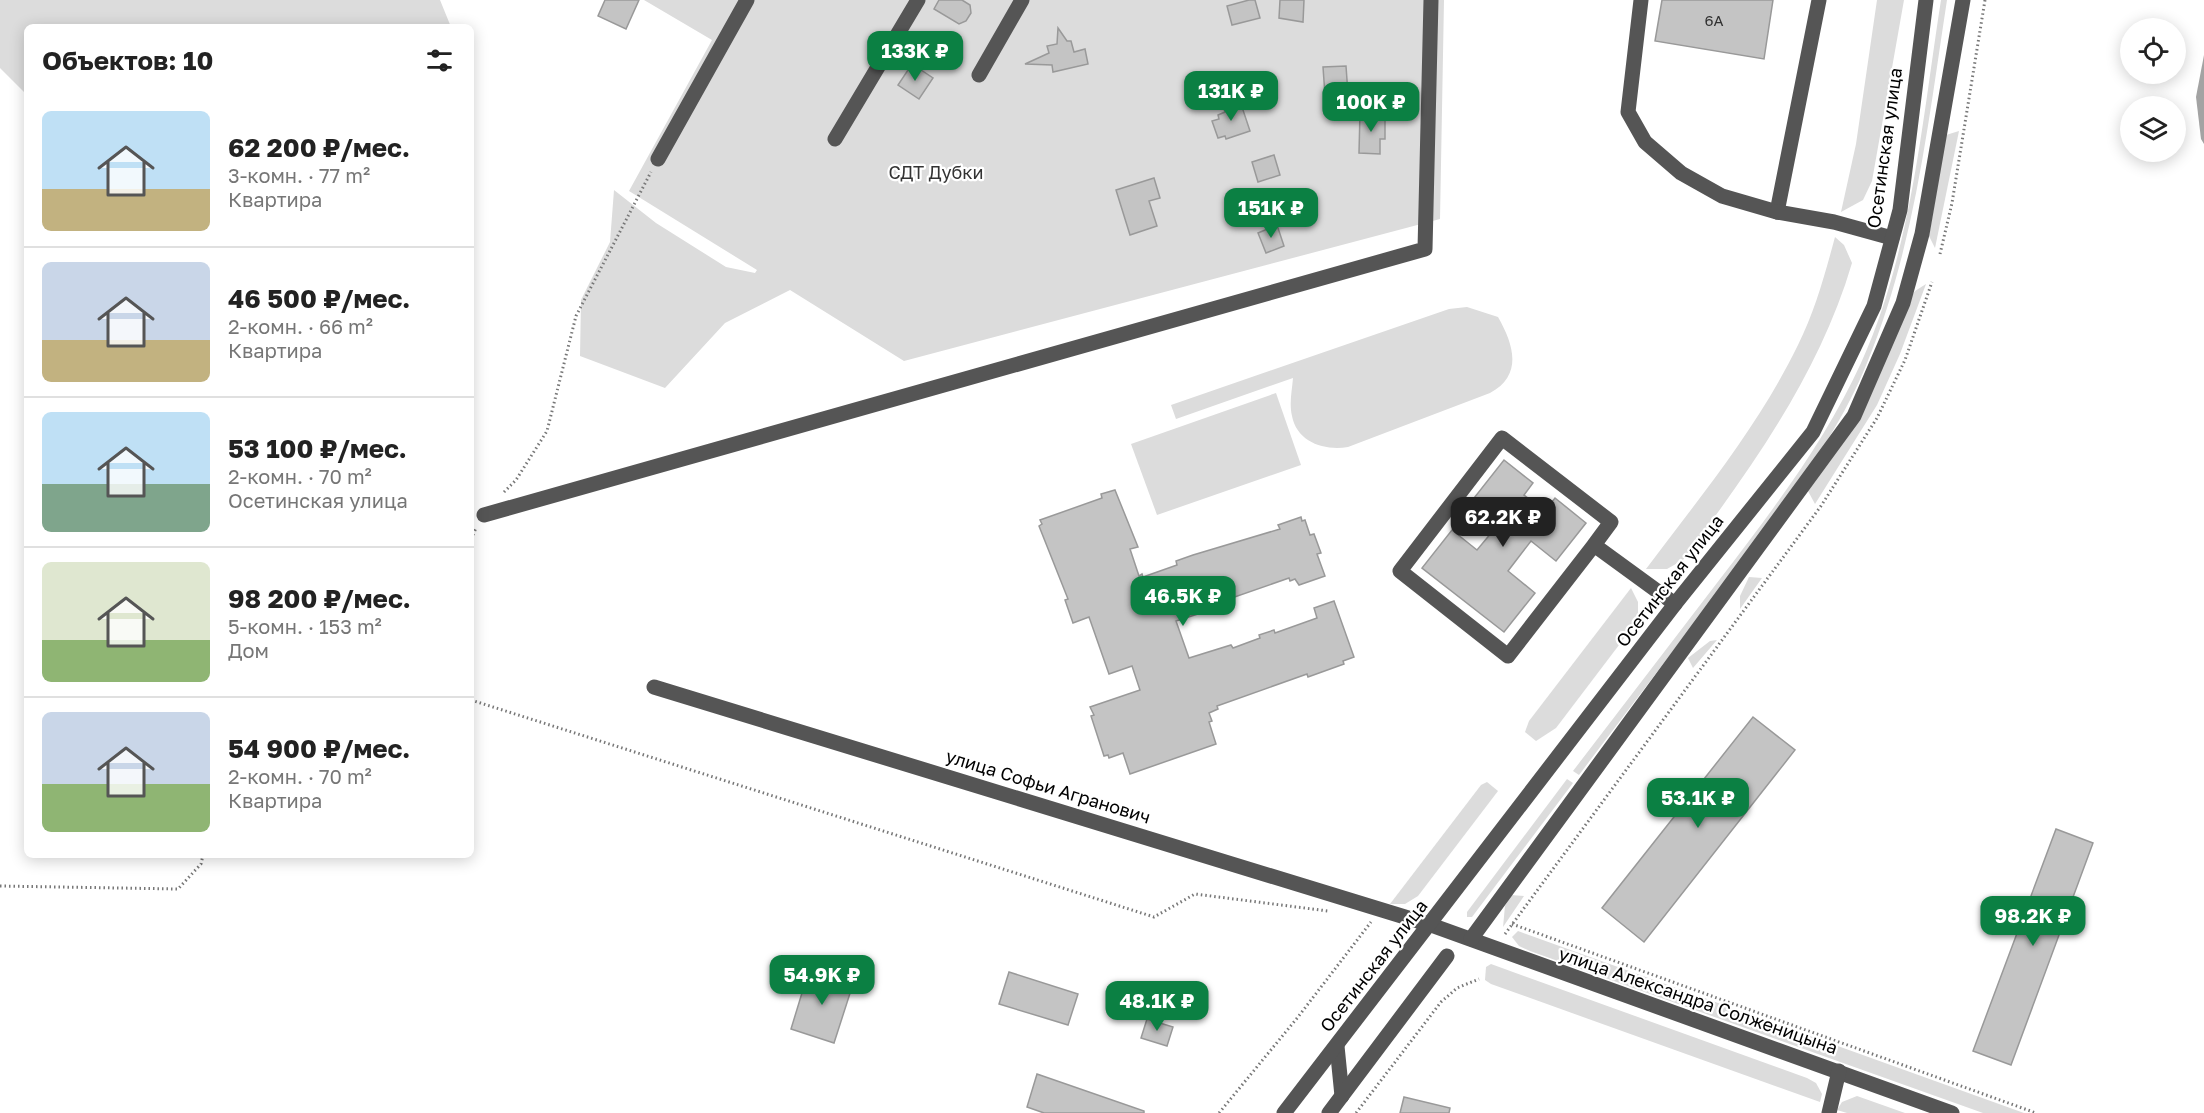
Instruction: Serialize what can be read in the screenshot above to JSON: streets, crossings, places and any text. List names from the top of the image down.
{
  "streets": {
    "street": ["Осетинская улица", "улица Софьи Агранович", "улица Александра Солженицына"]
  },
  "crossings": [
    ["Осетинская улица", "улица Софьи Агранович"],
    ["Осетинская улица", "улица Александра Солженицына"],
    ["улица Софьи Агранович", "улица Александра Солженицына"]
  ],
  "parks": ["СДТ Дубки"],
  "house_numbers": ["6А"],
  "page": {
    "heading": "Объектов: 10",
    "price": [
      "133K ₽",
      "131K ₽",
      "100K ₽",
      "151K ₽",
      "62.2K ₽",
      "46.5K ₽",
      "53.1K ₽",
      "98.2K ₽",
      "54.9K ₽",
      "48.1K ₽"
    ],
    "list": [
      {
        "name": "62 200 ₽/мес.",
        "note": "3-комн. · 77 m² · Квартира"
      },
      {
        "name": "46 500 ₽/мес.",
        "note": "2-комн. · 66 m² · Квартира"
      },
      {
        "name": "53 100 ₽/мес.",
        "note": "2-комн. · 70 m² · Осетинская улица"
      },
      {
        "name": "98 200 ₽/мес.",
        "note": "5-комн. · 153 m² · Дом"
      },
      {
        "name": "54 900 ₽/мес.",
        "note": "2-комн. · 70 m² · Квартира"
      }
    ]
  }
}
